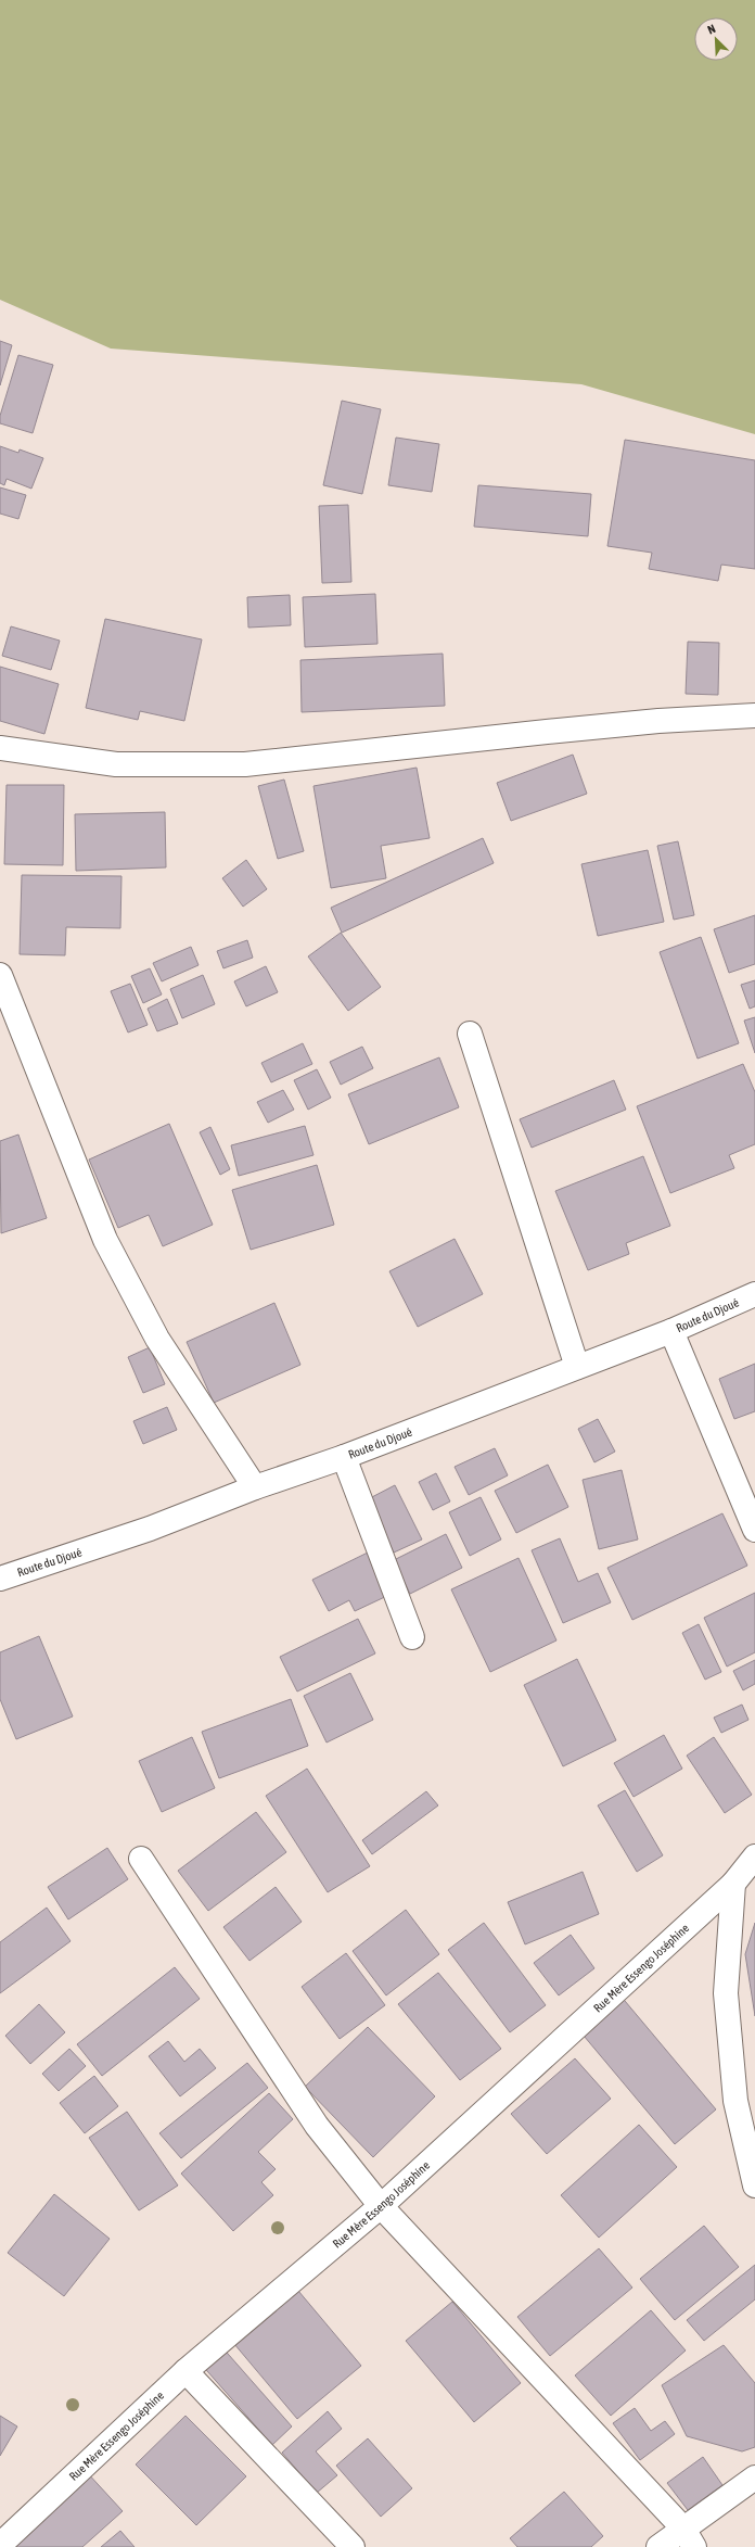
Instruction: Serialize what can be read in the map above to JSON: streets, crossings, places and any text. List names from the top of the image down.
{
  "streets": {
    "street": ["Route du Djoué", "Rue Mère Essengo Joséphine"]
  },
  "north": "top left"
}
